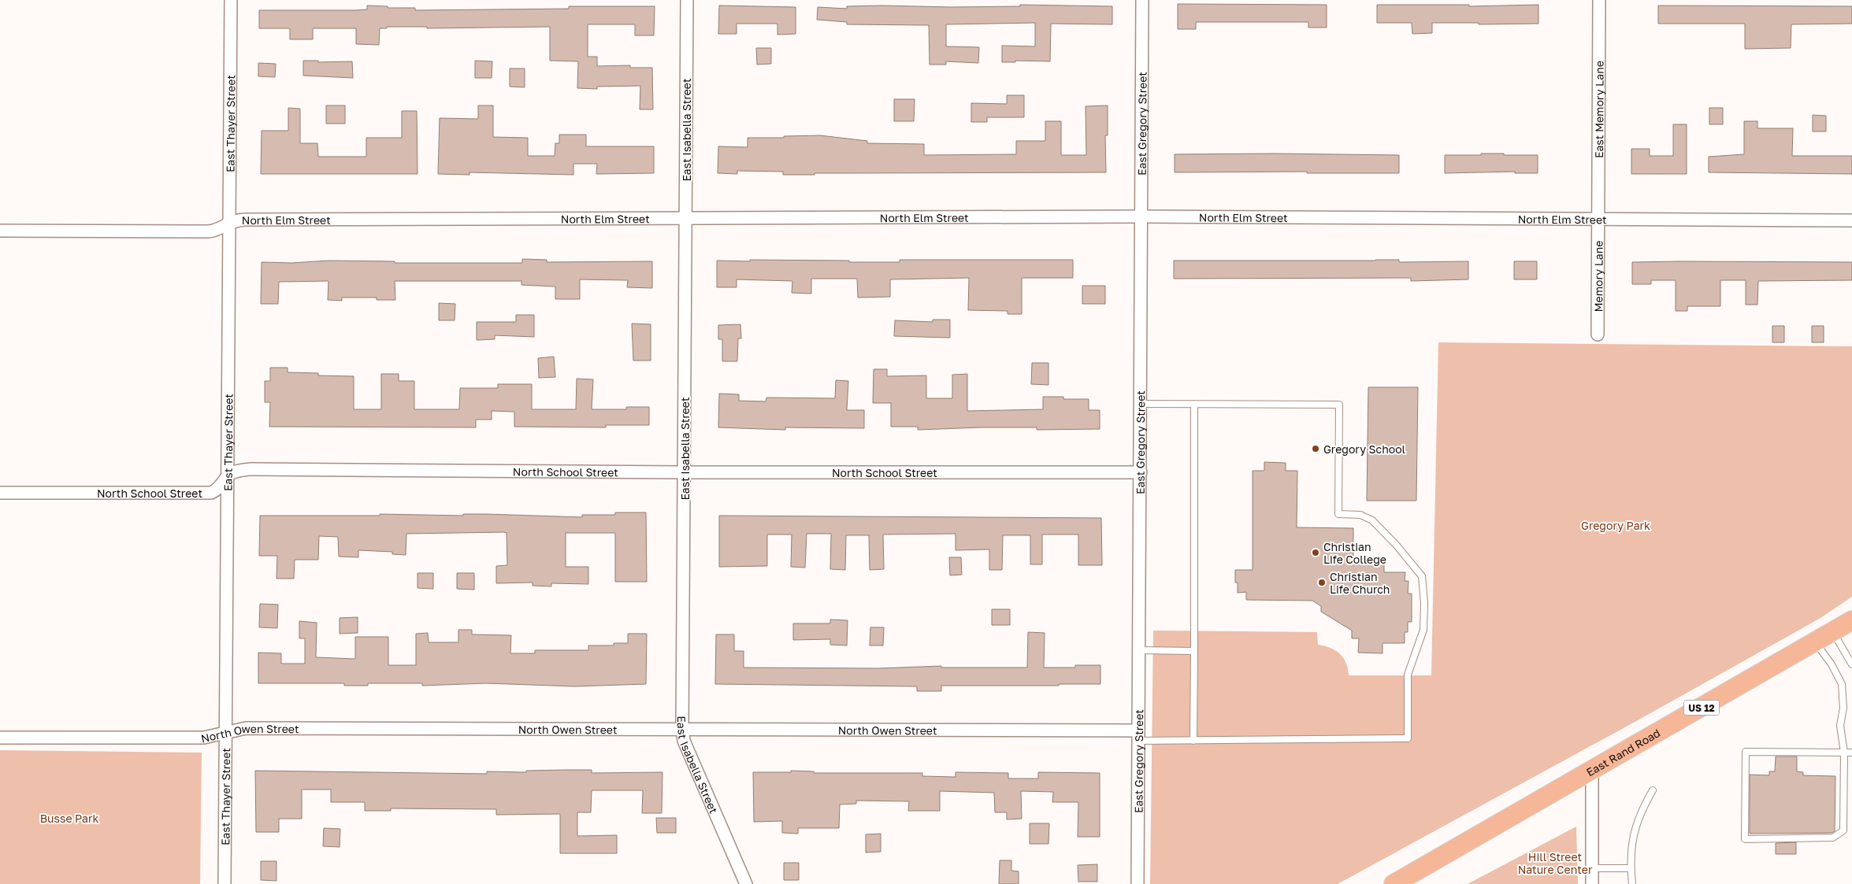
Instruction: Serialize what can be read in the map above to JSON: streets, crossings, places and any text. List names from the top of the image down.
{
  "streets": {
    "main road": ["US 12", "East Rand Road"],
    "street": [
      "East Memory Lane",
      "East Thayer Street",
      "East Gregory Street",
      "East Isabella Street",
      "North Elm Street",
      "Memory Lane",
      "North School Street",
      "North Owen Street"
    ]
  },
  "crossings": [
    ["East Memory Lane", "North Elm Street"],
    ["East Memory Lane", "Memory Lane"],
    ["East Thayer Street", "North Elm Street"],
    ["East Thayer Street", "North School Street"],
    ["East Thayer Street", "North Owen Street"],
    ["East Gregory Street", "North Elm Street"],
    ["East Gregory Street", "North School Street"],
    ["East Gregory Street", "North Owen Street"],
    ["East Isabella Street", "North Elm Street"],
    ["East Isabella Street", "North School Street"],
    ["East Isabella Street", "North Owen Street"],
    ["North Elm Street", "Memory Lane"]
  ],
  "parks": ["Gregory Park", "Busse Park", "Hill Street Nature Center"],
  "places": ["Gregory School", "Christian Life College", "Christian Life Church"]
}
